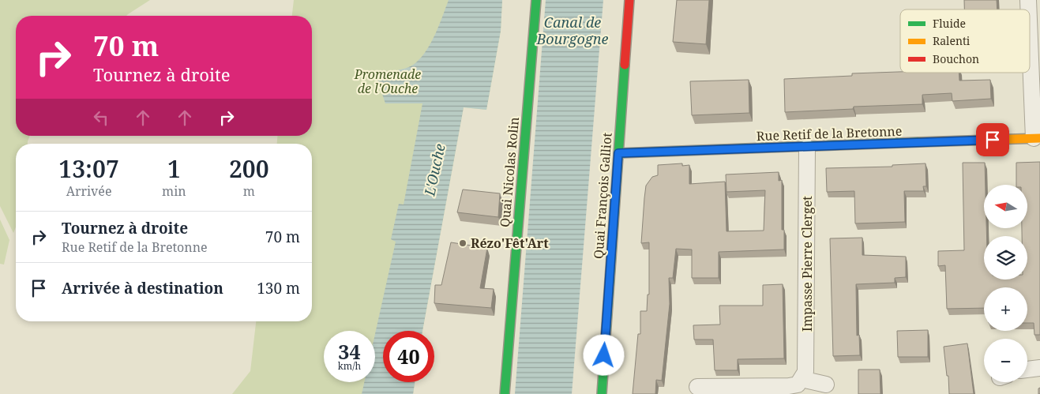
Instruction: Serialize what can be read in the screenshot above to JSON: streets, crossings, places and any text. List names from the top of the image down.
{
  "streets": {
    "street": [
      "Rue Retif de la Bretonne",
      "Quai Nicolas Rolin",
      "Quai François Galliot",
      "Impasse Pierre Clerget"
    ]
  },
  "crossings": [
    ["Rue Retif de la Bretonne", "Quai François Galliot"],
    ["Rue Retif de la Bretonne", "Impasse Pierre Clerget"]
  ],
  "water": ["Canal de Bourgogne", "L'Ouche"],
  "parks": ["Promenade de l'Ouche"],
  "places": ["Rézo'Fêt'Art"],
  "legend": ["Fluide", "Ralenti", "Bouchon"],
  "north": "left",
  "page": {
    "turn": ["70 m", "Tournez à droite"],
    "eta": [
      "13:07",
      "Arrivée",
      "1",
      "min",
      "200",
      "m"
    ],
    "map_buttons": ["+", "−"],
    "list": [
      {
        "name": "Tournez à droite",
        "note": "Rue Retif de la Bretonne",
        "value": "70 m"
      },
      {
        "name": "Arrivée à destination",
        "value": "130 m"
      }
    ],
    "speed": "34 km/h",
    "limit": "40"
  }
}
